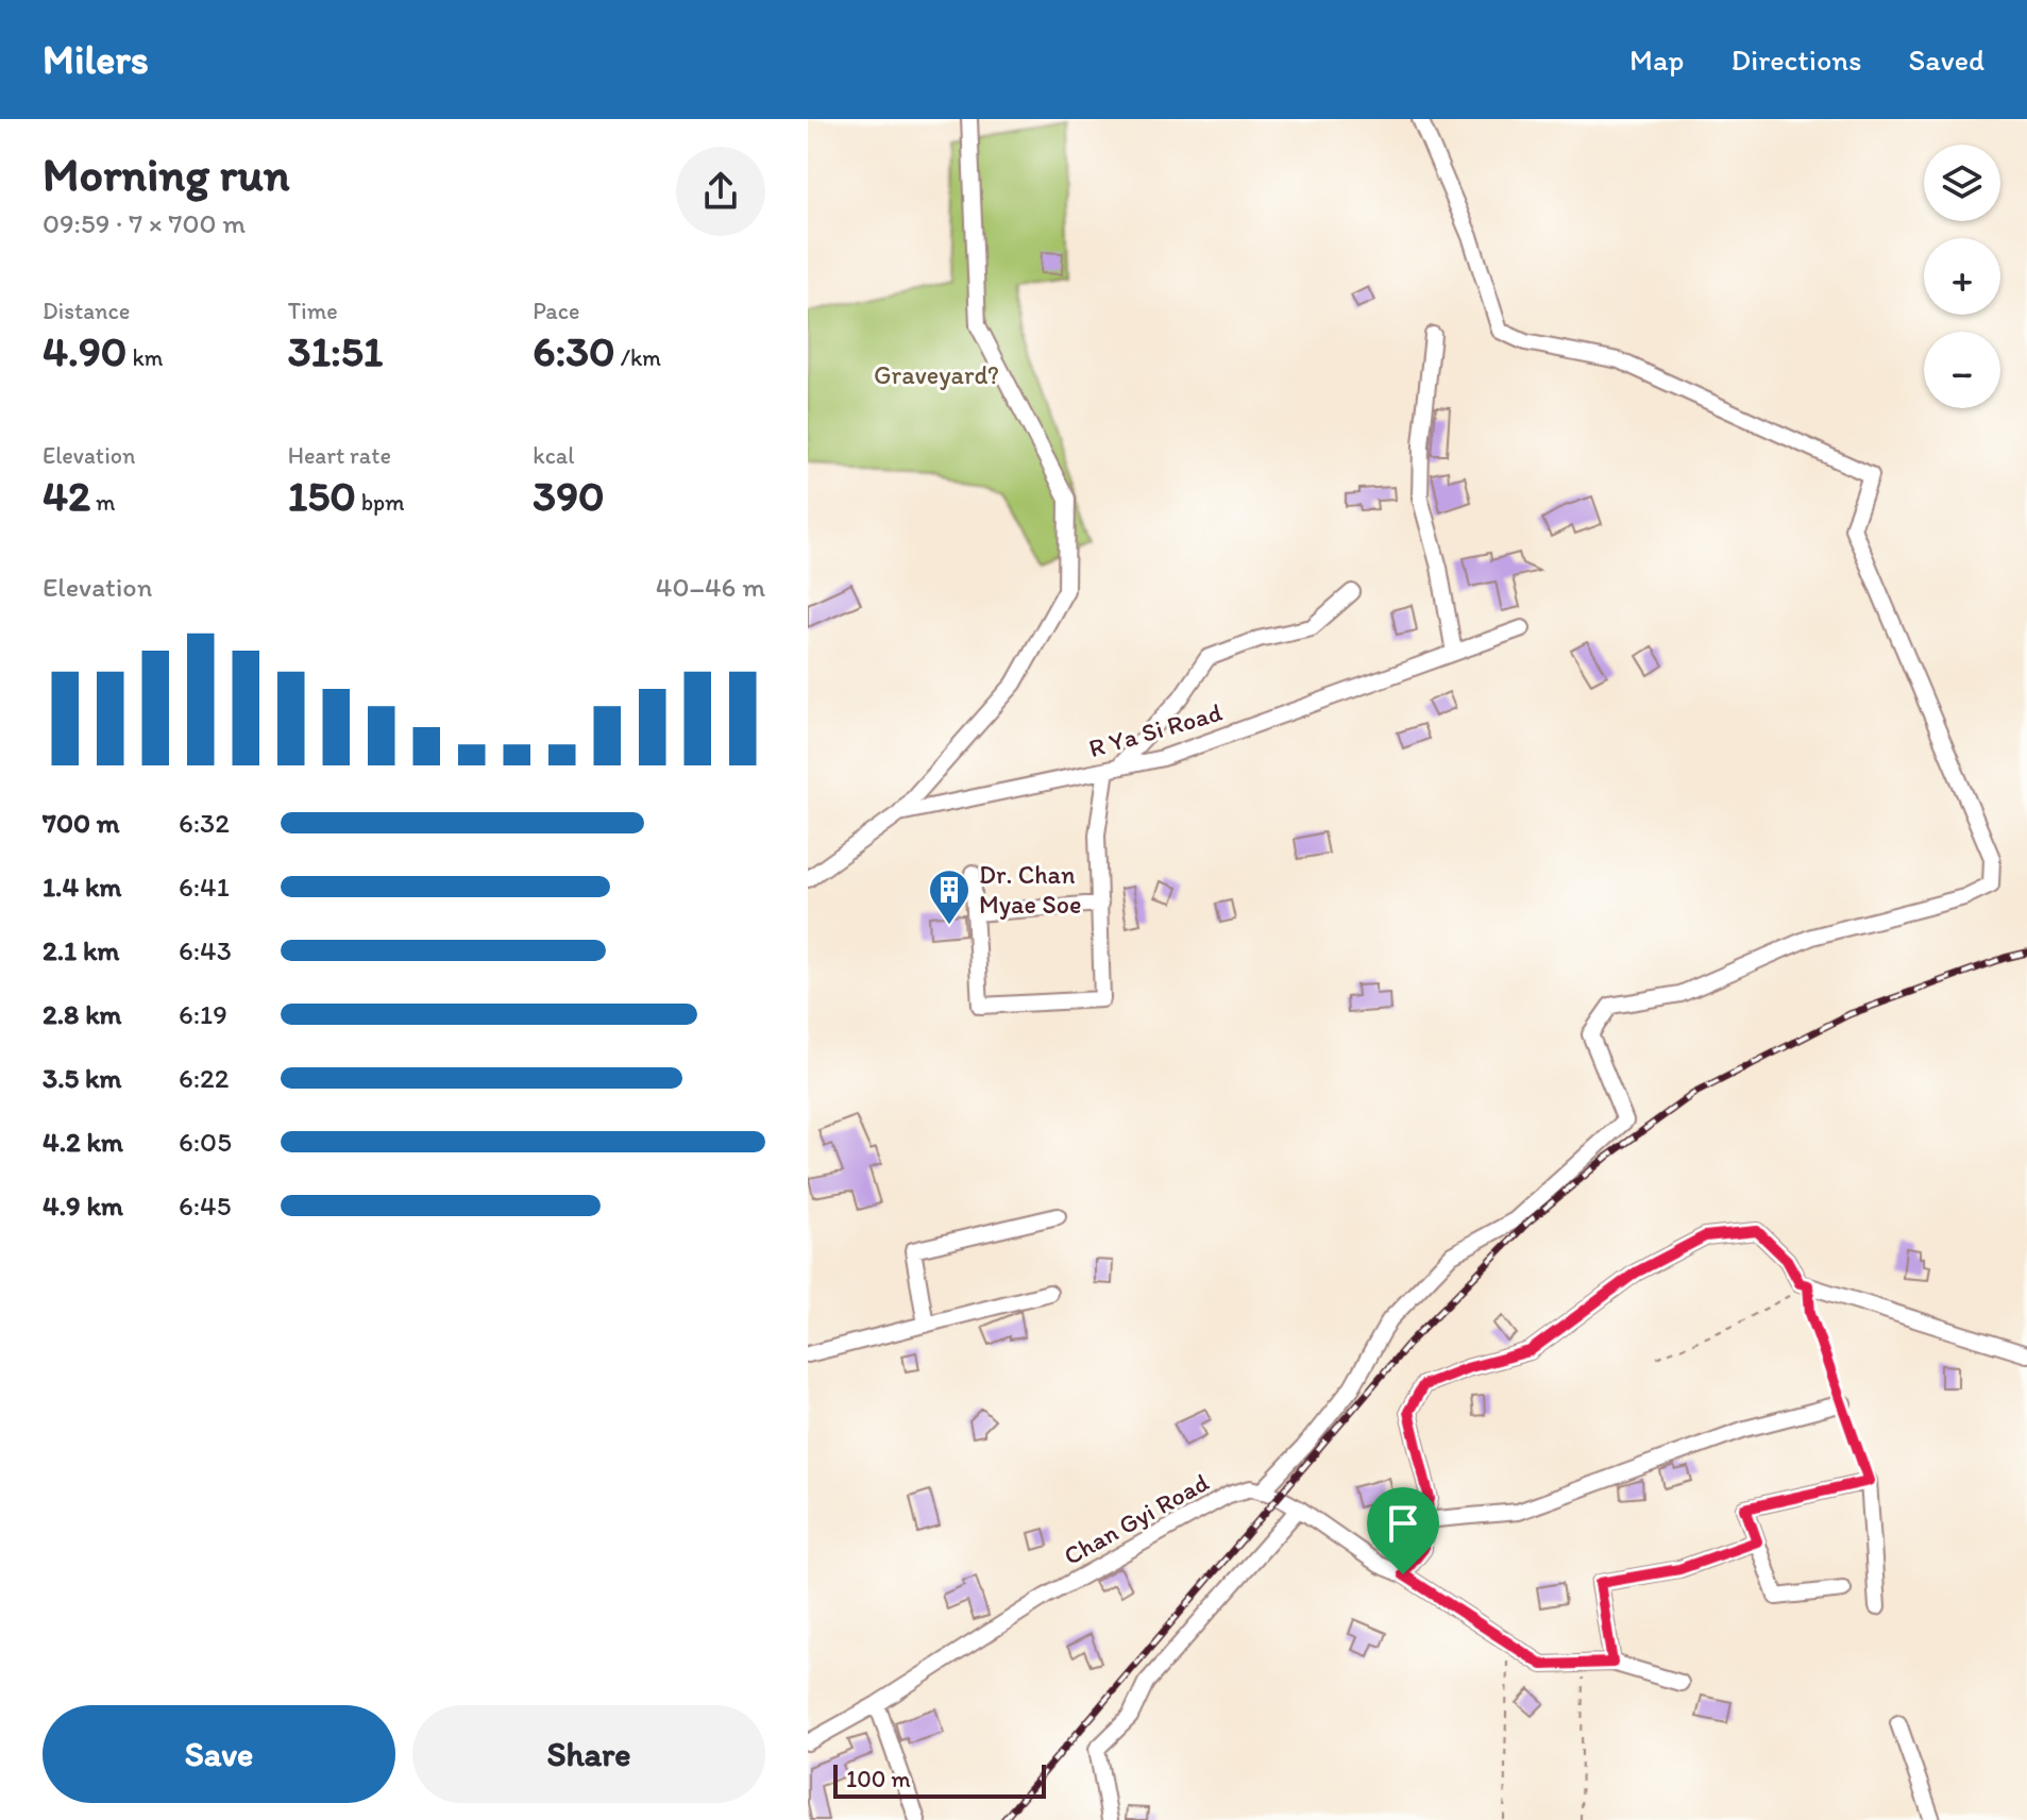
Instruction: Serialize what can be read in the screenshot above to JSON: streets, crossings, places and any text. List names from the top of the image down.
{
  "streets": {
    "street": ["R Ya Si Road", "Chan Gyi Road"]
  },
  "parks": ["Graveyard?"],
  "places": {
    "building": ["Dr. Chan Myae Soe"]
  },
  "scale_bar": "100 m",
  "page": {
    "header": "Milers",
    "nav": ["Map", "Directions", "Saved"],
    "heading": ["Morning run", "09:59 · 7 × 700 m"],
    "map_buttons": ["+", "−"],
    "stats": [
      ["Distance", "4.90 km"],
      ["Time", "31:51"],
      ["Pace", "6:30 /km"],
      ["Elevation", "42 m"],
      ["Heart rate", "150 bpm"],
      ["kcal", "390"]
    ],
    "chart": ["Elevation", "40–46 m"],
    "list": [
      {
        "name": "700 m",
        "note": "6:32"
      },
      {
        "name": "1.4 km",
        "note": "6:41"
      },
      {
        "name": "2.1 km",
        "note": "6:43"
      },
      {
        "name": "2.8 km",
        "note": "6:19"
      },
      {
        "name": "3.5 km",
        "note": "6:22"
      },
      {
        "name": "4.2 km",
        "note": "6:05"
      },
      {
        "name": "4.9 km",
        "note": "6:45"
      }
    ],
    "buttons": ["Save", "Share"],
    "scale": "100 m"
  }
}
